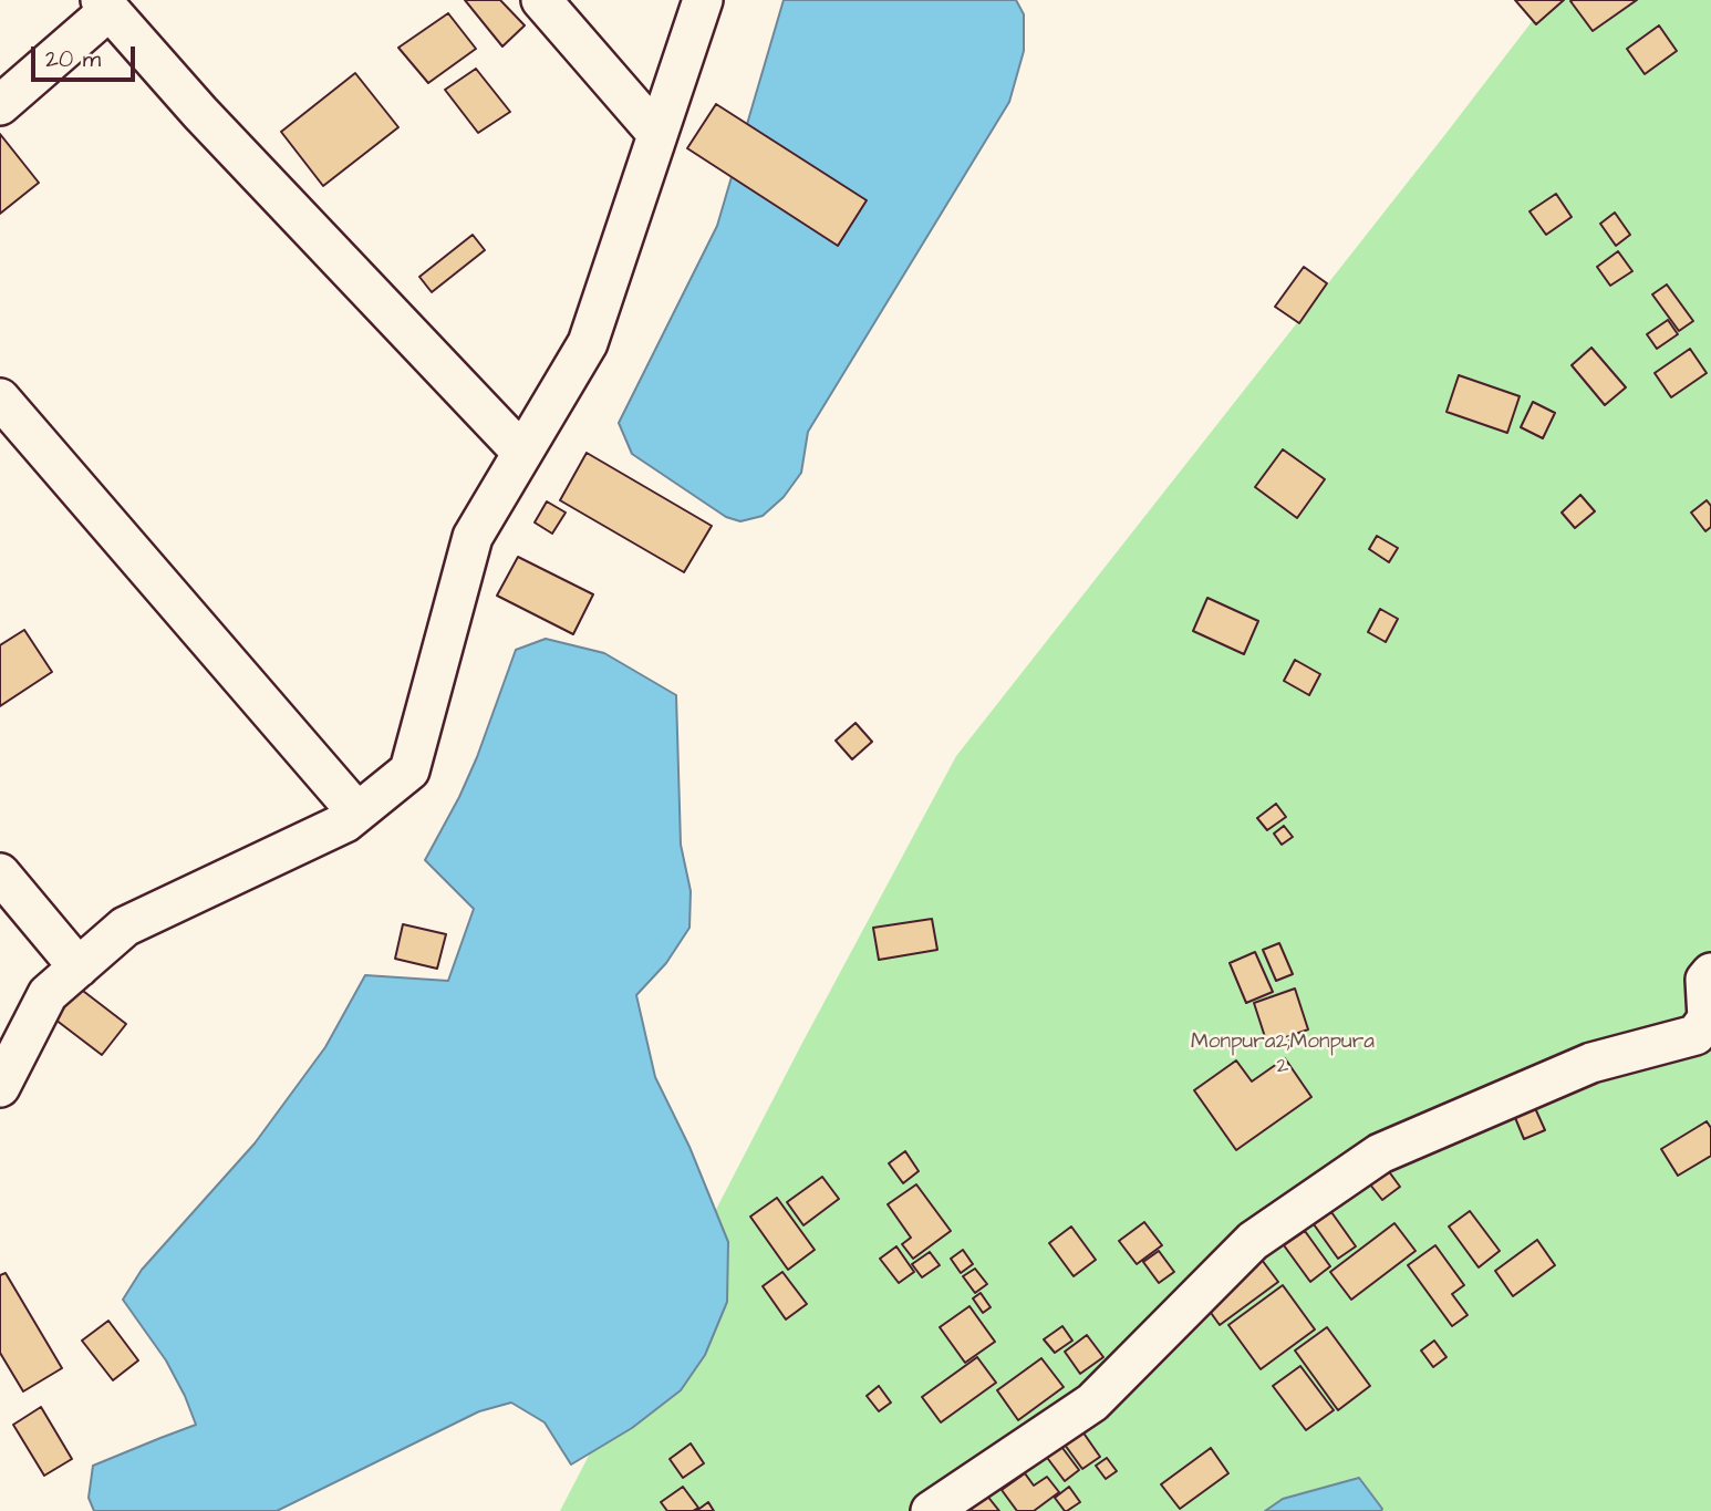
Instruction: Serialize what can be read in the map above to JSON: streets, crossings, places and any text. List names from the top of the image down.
{
  "parks": ["Monpura2;Monpura 2"],
  "scale_bar": "20 m"
}
